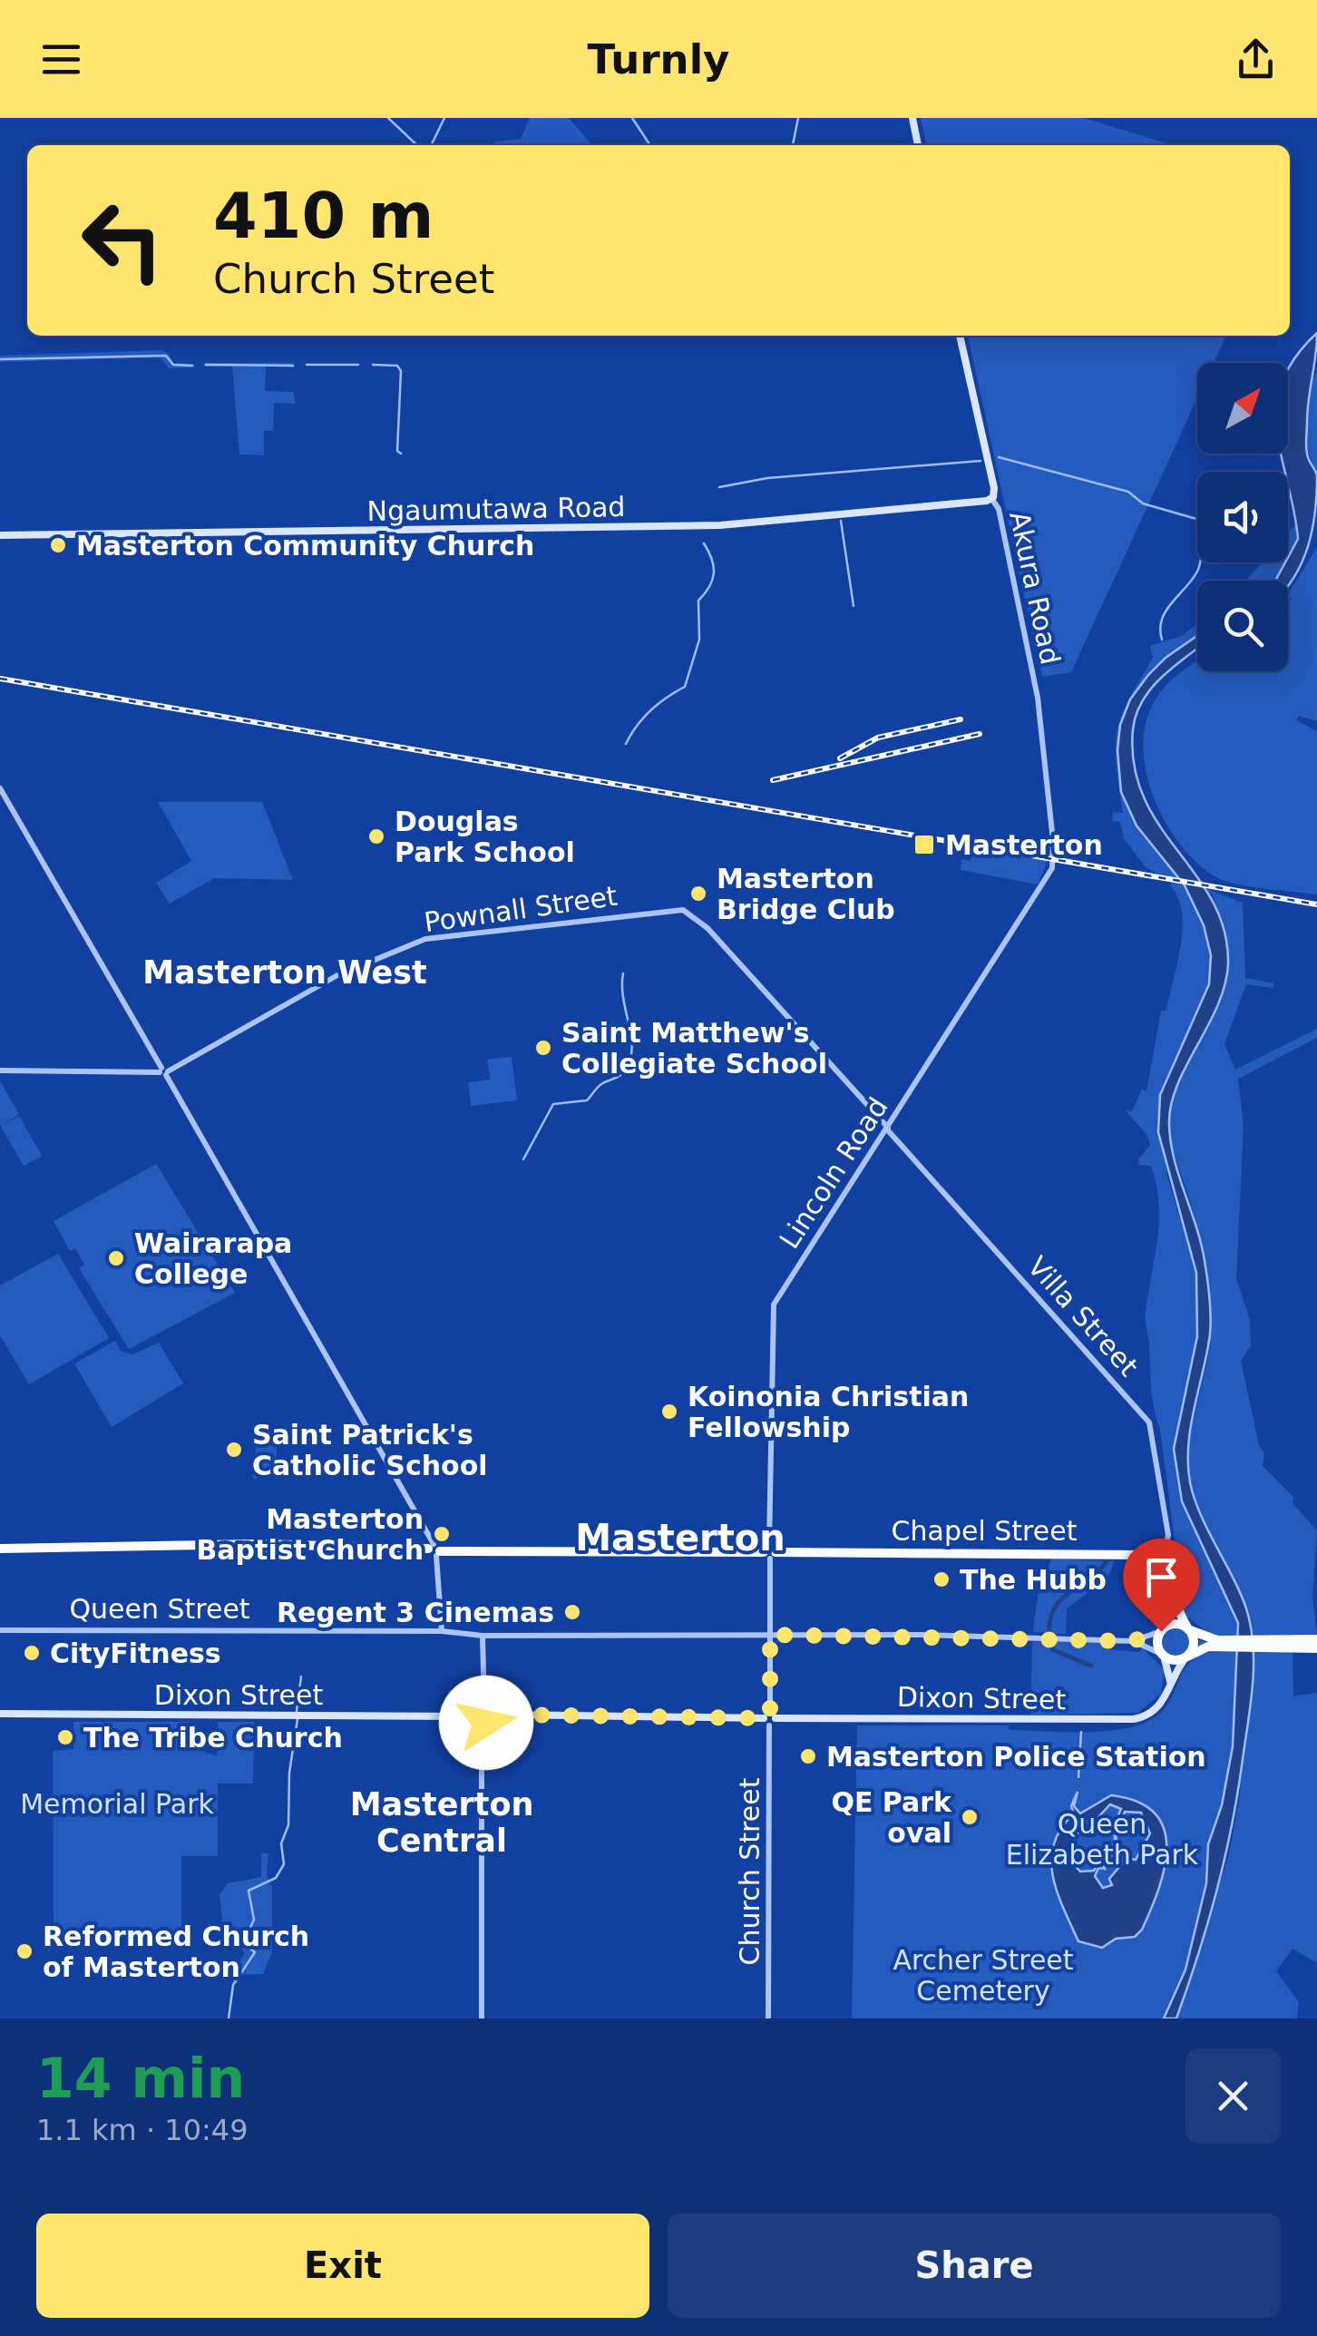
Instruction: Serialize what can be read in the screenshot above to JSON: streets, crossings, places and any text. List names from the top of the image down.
{
  "streets": {
    "highway": ["Chapel Street"],
    "main road": ["Ngaumutawa Road", "Akura Road", "Dixon Street"],
    "street": [
      "Pownall Street",
      "Lincoln Road",
      "Villa Street",
      "Queen Street",
      "Church Street"
    ]
  },
  "crossings": [
    ["Ngaumutawa Road", "Akura Road"],
    ["Akura Road", "Lincoln Road"],
    ["Pownall Street", "Villa Street"],
    ["Lincoln Road", "Villa Street"],
    ["Lincoln Road", "Chapel Street"],
    ["Lincoln Road", "Queen Street"],
    ["Lincoln Road", "Church Street"],
    ["Villa Street", "Chapel Street"],
    ["Queen Street", "Dixon Street"],
    ["Queen Street", "Church Street"],
    ["Dixon Street", "Church Street"]
  ],
  "districts": ["Masterton West", "Masterton", "Masterton Central"],
  "parks": ["Memorial Park", "Queen Elizabeth Park", "Archer Street Cemetery"],
  "places": {
    "other": [
      "Masterton Community Church",
      "Douglas Park School",
      "Masterton Bridge Club",
      "Saint Matthew's Collegiate School",
      "Wairarapa College",
      "Koinonia Christian Fellowship",
      "Saint Patrick's Catholic School",
      "Masterton Baptist Church",
      "The Hubb",
      "Regent 3 Cinemas",
      "CityFitness",
      "The Tribe Church",
      "Masterton Police Station",
      "QE Park oval",
      "Reformed Church of Masterton"
    ],
    "transit": ["Masterton"]
  },
  "north": "top right",
  "page": {
    "header": "Turnly",
    "turn": ["410 m", "Church Street"],
    "heading": ["14 min", "1.1 km · 10:49"],
    "buttons": ["Exit", "Share"]
  }
}
